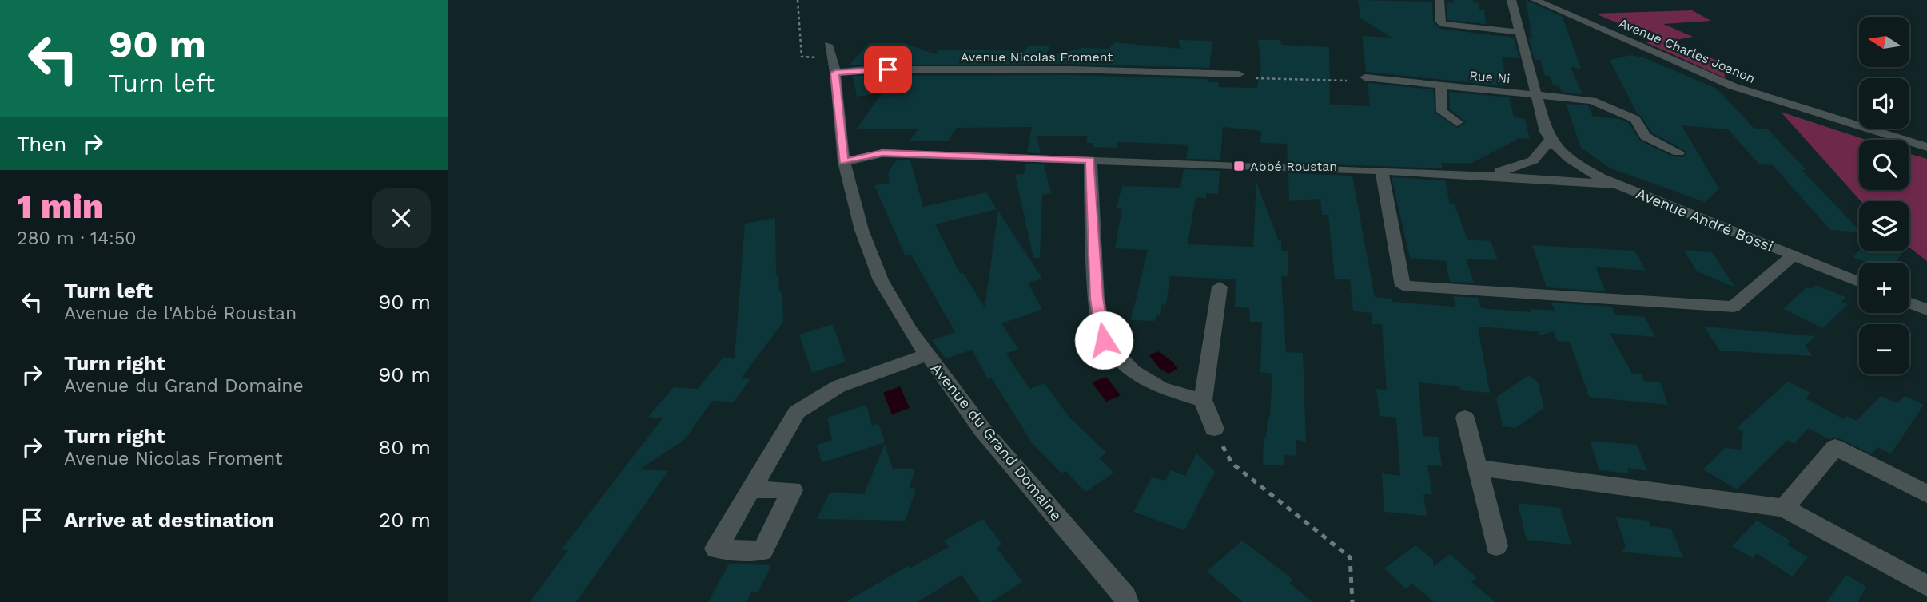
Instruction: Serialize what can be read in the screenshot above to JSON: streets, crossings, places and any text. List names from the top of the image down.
{
  "streets": {
    "street": [
      "Avenue Charles Joanon",
      "Avenue Nicolas Froment",
      "Rue Ni",
      "Avenue André Bossi",
      "Avenue du Grand Domaine"
    ]
  },
  "crossings": [
    ["Avenue Nicolas Froment", "Avenue du Grand Domaine"]
  ],
  "places": {
    "transit": ["Abbé Roustan"]
  },
  "north": "left",
  "page": {
    "turn": ["90 m", "Turn left"],
    "map_buttons": ["+", "−"],
    "then": "Then",
    "heading": ["1 min", "280 m · 14:50"],
    "list": [
      {
        "name": "Turn left",
        "note": "Avenue de l'Abbé Roustan",
        "value": "90 m"
      },
      {
        "name": "Turn right",
        "note": "Avenue du Grand Domaine",
        "value": "90 m"
      },
      {
        "name": "Turn right",
        "note": "Avenue Nicolas Froment",
        "value": "80 m"
      },
      {
        "name": "Arrive at destination",
        "value": "20 m"
      }
    ]
  }
}
